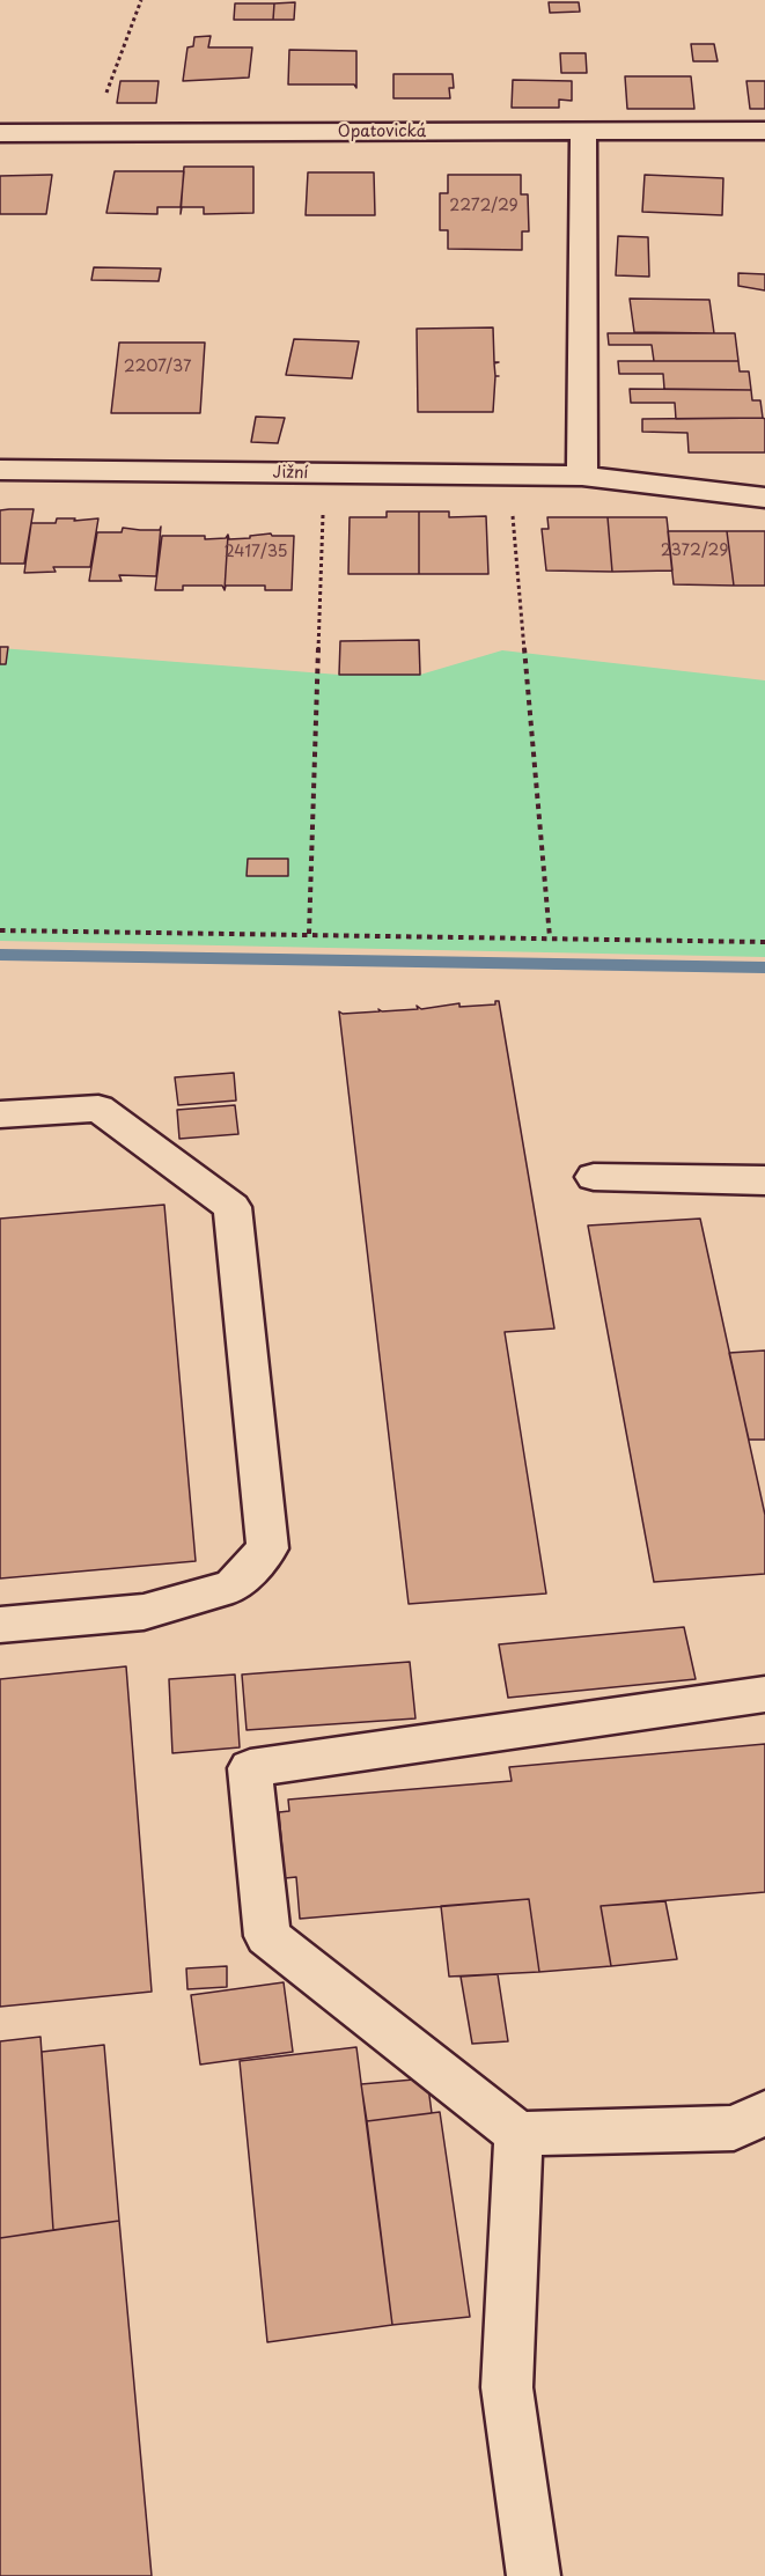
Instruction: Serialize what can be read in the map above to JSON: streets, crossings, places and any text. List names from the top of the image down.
{
  "streets": {
    "street": ["Opatovická", "Jižní"]
  },
  "house_numbers": [
    "2272/29",
    "2207/37",
    "2372/29",
    "2417/35"
  ]
}
